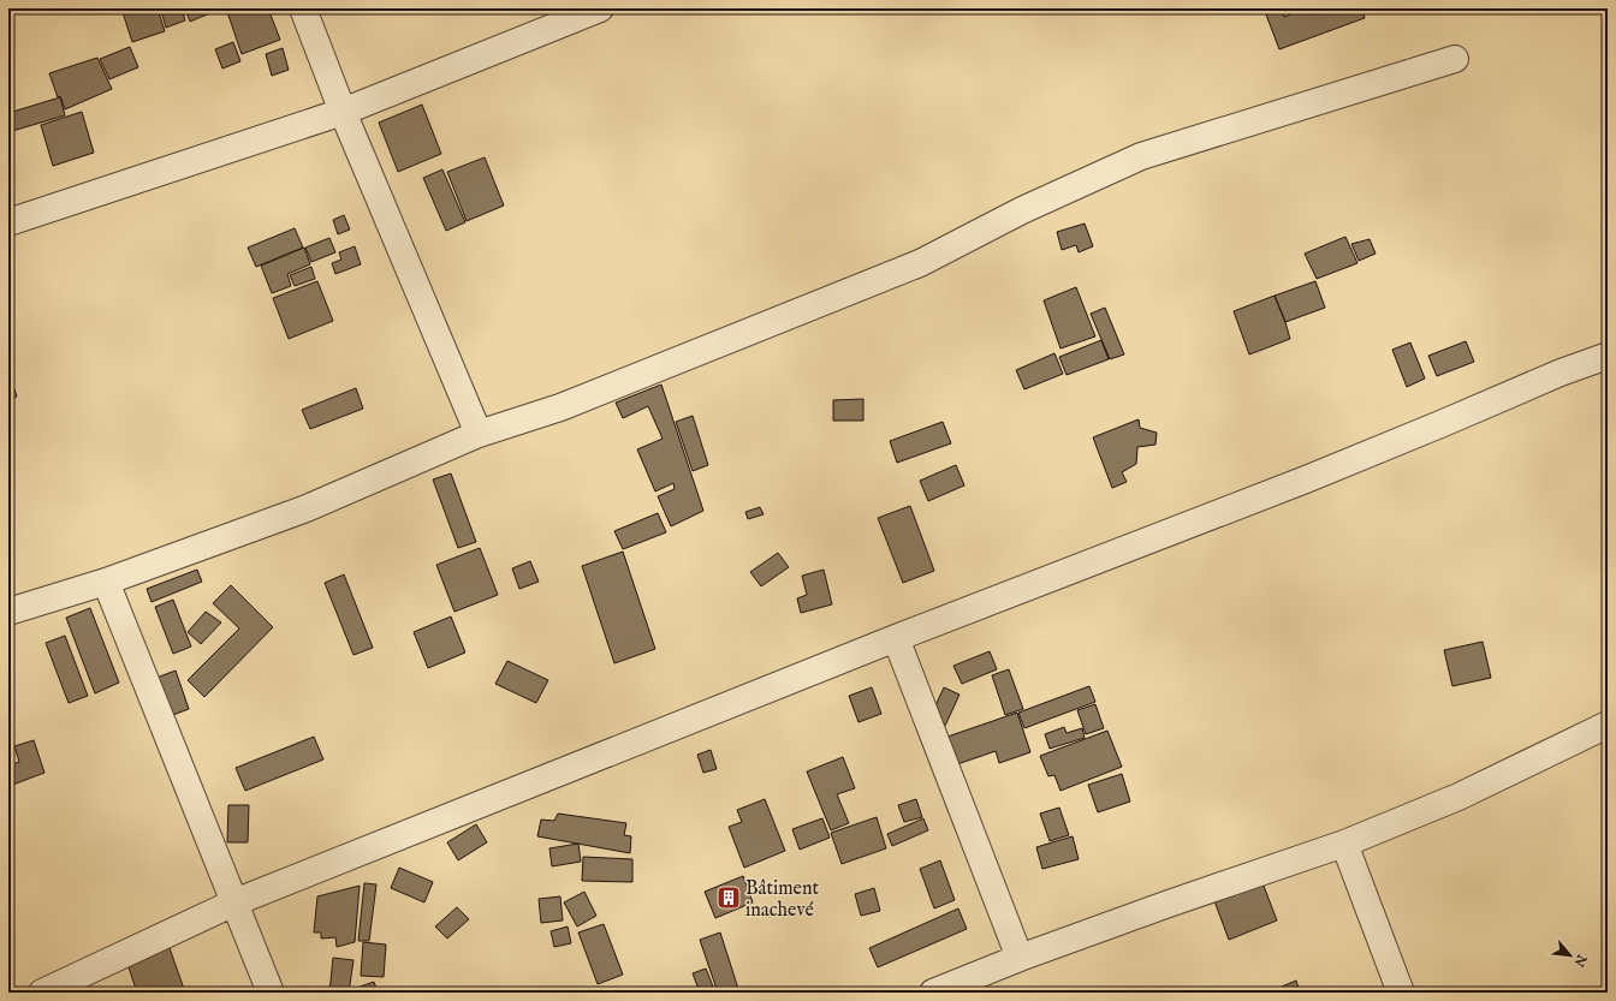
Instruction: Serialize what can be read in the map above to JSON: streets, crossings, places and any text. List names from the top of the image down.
{
  "places": {
    "building": ["Bâtiment inachevé"]
  },
  "north": "bottom right"
}
